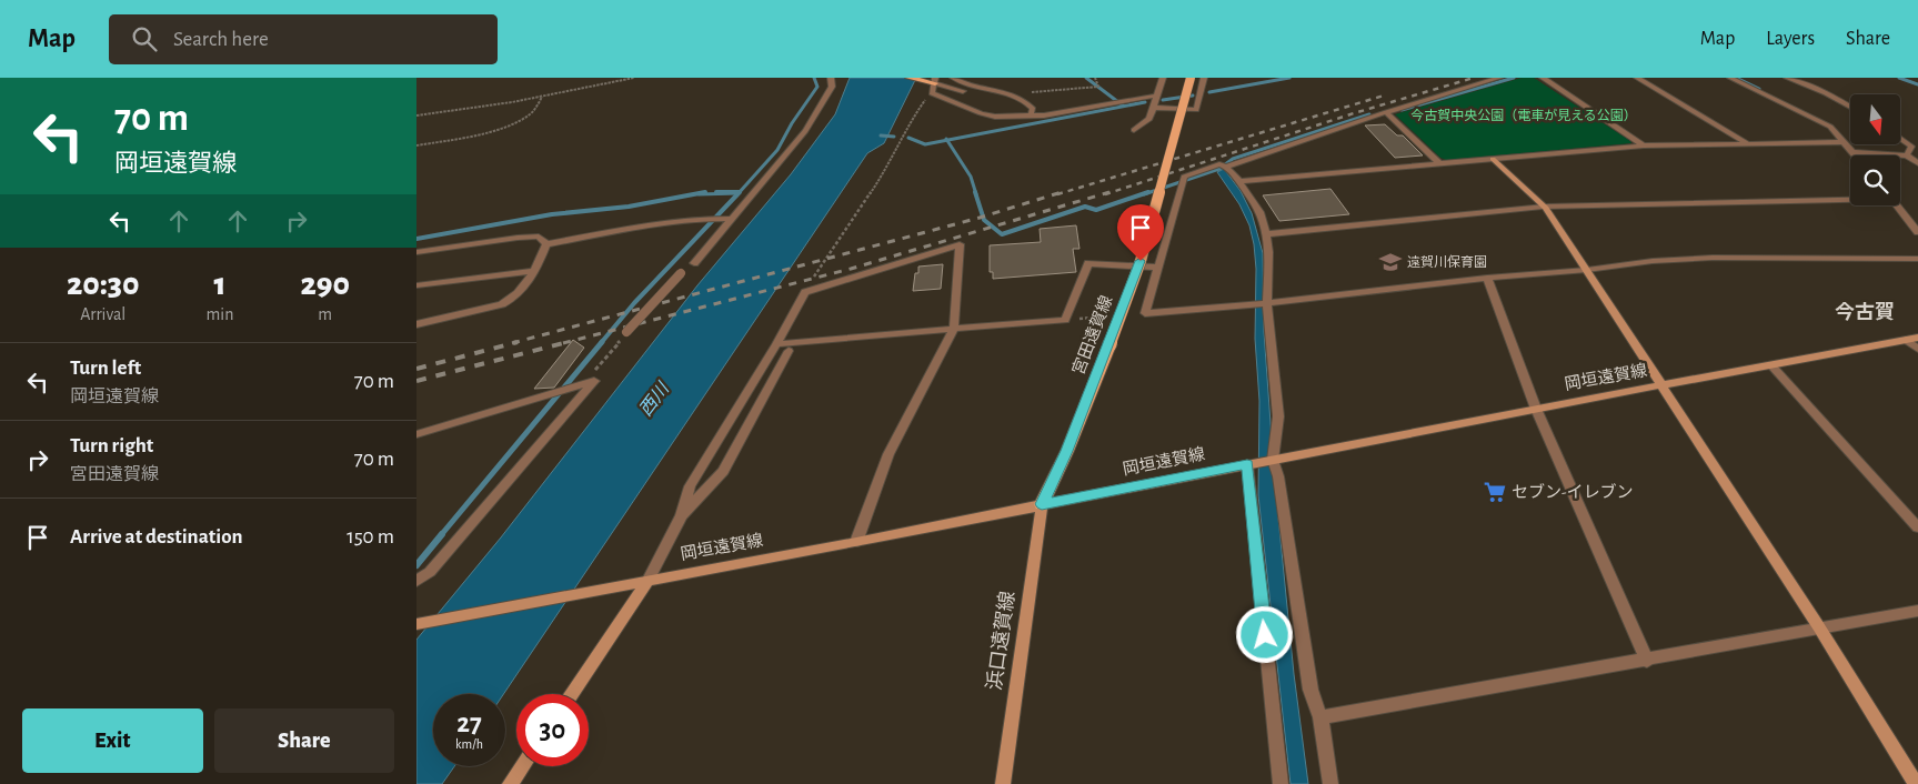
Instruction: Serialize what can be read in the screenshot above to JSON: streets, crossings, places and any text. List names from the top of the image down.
{
  "streets": {
    "main road": ["宮田遠賀線", "岡垣遠賀線", "浜口遠賀線"]
  },
  "crossings": [
    ["宮田遠賀線", "岡垣遠賀線"],
    ["宮田遠賀線", "浜口遠賀線"],
    ["岡垣遠賀線", "浜口遠賀線"]
  ],
  "districts": ["今古賀"],
  "water": ["西川"],
  "parks": ["今古賀中央公園（電車が見える公園）"],
  "places": {
    "school or university": ["遠賀川保育園"],
    "supermarket": ["セブン-イレブン"]
  },
  "north": "bottom",
  "page": {
    "header": "Map",
    "search": "Search here",
    "nav": ["Map", "Layers", "Share"],
    "turn": ["70 m", "岡垣遠賀線"],
    "eta": [
      "20:30",
      "Arrival",
      "1",
      "min",
      "290",
      "m"
    ],
    "list": [
      {
        "name": "Turn left",
        "note": "岡垣遠賀線",
        "value": "70 m"
      },
      {
        "name": "Turn right",
        "note": "宮田遠賀線",
        "value": "70 m"
      },
      {
        "name": "Arrive at destination",
        "value": "150 m"
      }
    ],
    "speed": "27 km/h",
    "limit": "30",
    "buttons": ["Exit", "Share"]
  }
}
